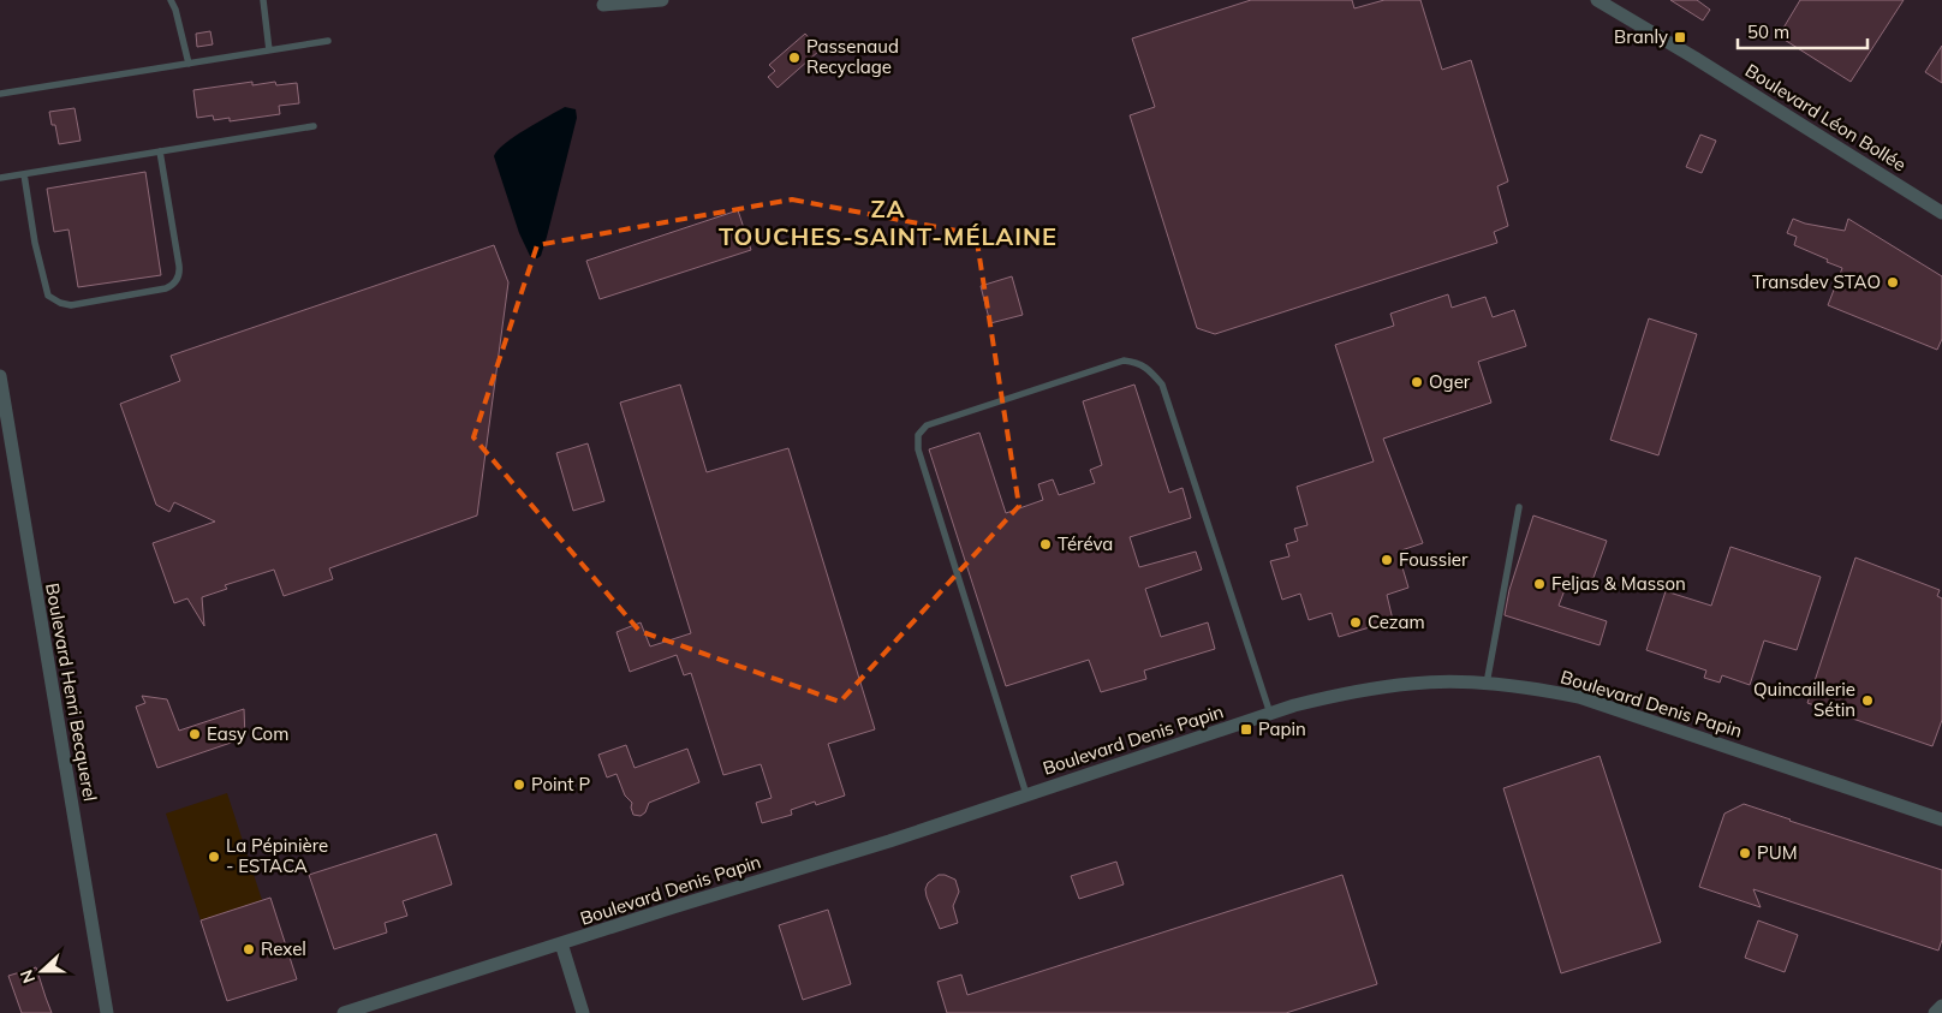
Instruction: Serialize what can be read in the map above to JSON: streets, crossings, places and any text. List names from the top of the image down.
{
  "streets": {
    "street": ["Boulevard Léon Bollée", "Boulevard Henri Becquerel", "Boulevard Denis Papin"]
  },
  "districts": ["ZA TOUCHES-SAINT-MÉLAINE"],
  "places": {
    "transit": ["Branly", "Papin"],
    "other": [
      "Passenaud Recyclage",
      "Transdev STAO",
      "Oger",
      "Téréva",
      "Foussier",
      "Feljas & Masson",
      "Cezam",
      "Quincaillerie Sétin",
      "Easy Com",
      "Point P",
      "PUM",
      "La Pépinière - ESTACA",
      "Rexel"
    ]
  },
  "scale_bar": "50 m",
  "north": "left"
}
